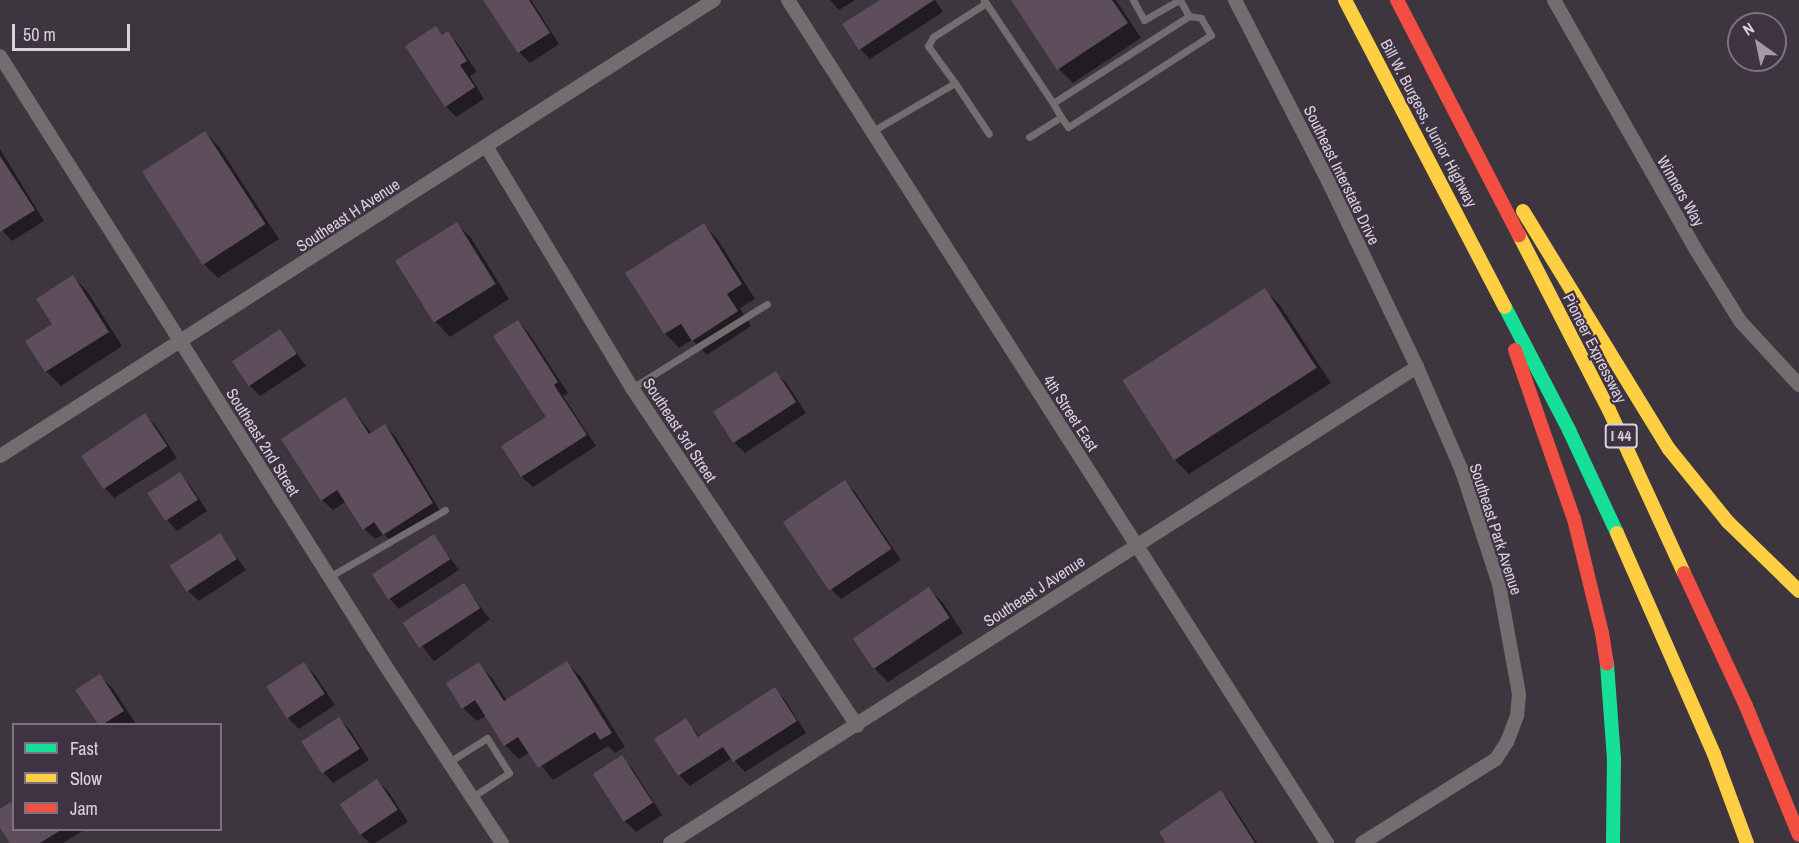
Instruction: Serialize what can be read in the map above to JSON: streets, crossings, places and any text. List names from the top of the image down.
{
  "streets": {
    "highway": ["Bill W. Burgess, Junior Highway", "Pioneer Expressway", "I 44"],
    "street": [
      "Southeast Interstate Drive",
      "Winners Way",
      "Southeast H Avenue",
      "4th Street East",
      "Southeast 3rd Street",
      "Southeast 2nd Street",
      "Southeast Park Avenue",
      "Southeast J Avenue"
    ]
  },
  "crossings": [
    ["Bill W. Burgess, Junior Highway", "Pioneer Expressway"],
    ["Bill W. Burgess, Junior Highway", "I 44"],
    ["Southeast Interstate Drive", "Southeast Park Avenue"],
    ["Southeast Interstate Drive", "Southeast J Avenue"],
    ["Southeast H Avenue", "Southeast 3rd Street"],
    ["Southeast H Avenue", "Southeast 2nd Street"],
    ["4th Street East", "Southeast J Avenue"],
    ["Southeast 3rd Street", "Southeast J Avenue"],
    ["Southeast Park Avenue", "Southeast J Avenue"]
  ],
  "legend": ["Fast", "Slow", "Jam"],
  "scale_bar": "50 m",
  "north": "top left"
}
